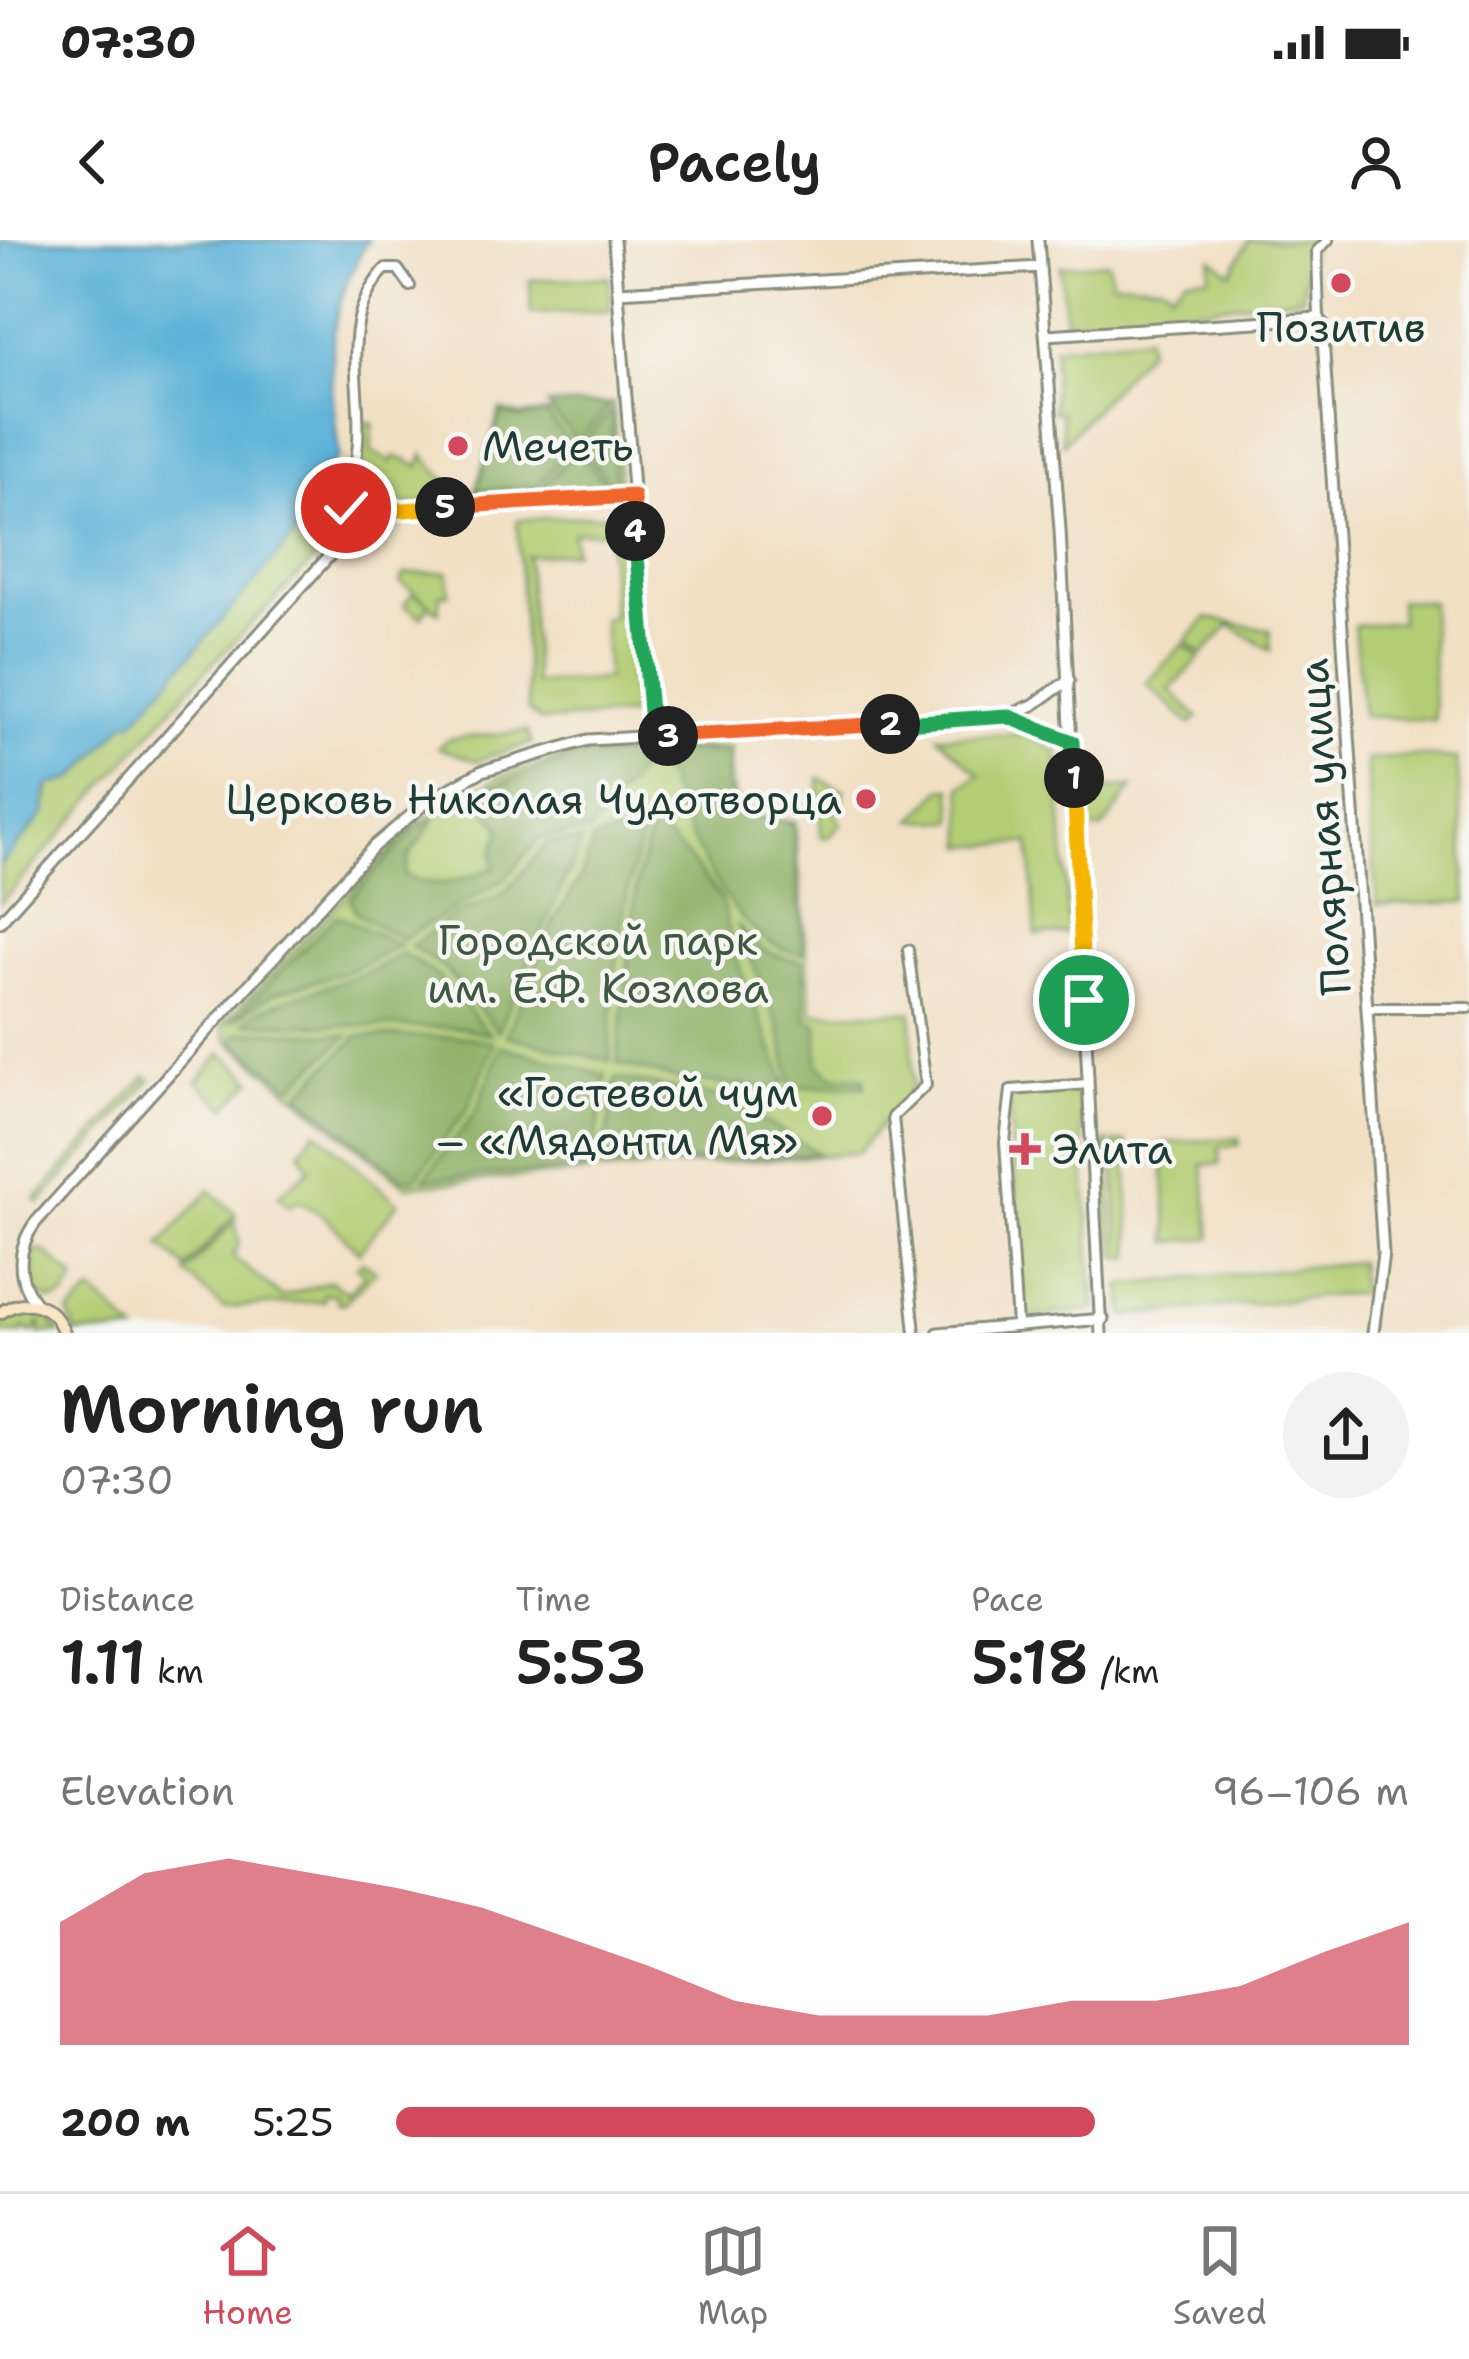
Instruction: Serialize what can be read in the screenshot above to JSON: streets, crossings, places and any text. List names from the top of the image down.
{
  "streets": {
    "street": ["Полярная улица"]
  },
  "parks": ["Городской парк им. Е.Ф. Козлова"],
  "places": {
    "other": [
      "Позитив",
      "Мечеть",
      "Церковь Николая Чудотворца",
      "«Гостевой чум – «Мядонти Мя»"
    ],
    "health": ["Элита"]
  },
  "page": {
    "status": "07:30",
    "header": "Pacely",
    "pins": [
      "5",
      "4",
      "2",
      "3",
      "1"
    ],
    "heading": ["Morning run", "07:30"],
    "stats": [
      ["Distance", "1.11 km"],
      ["Time", "5:53"],
      ["Pace", "5:18 /km"]
    ],
    "chart": ["Elevation", "96–106 m"],
    "list": [
      {
        "name": "200 m",
        "note": "5:25"
      }
    ],
    "tabs": ["Home", "Map", "Saved"]
  }
}
